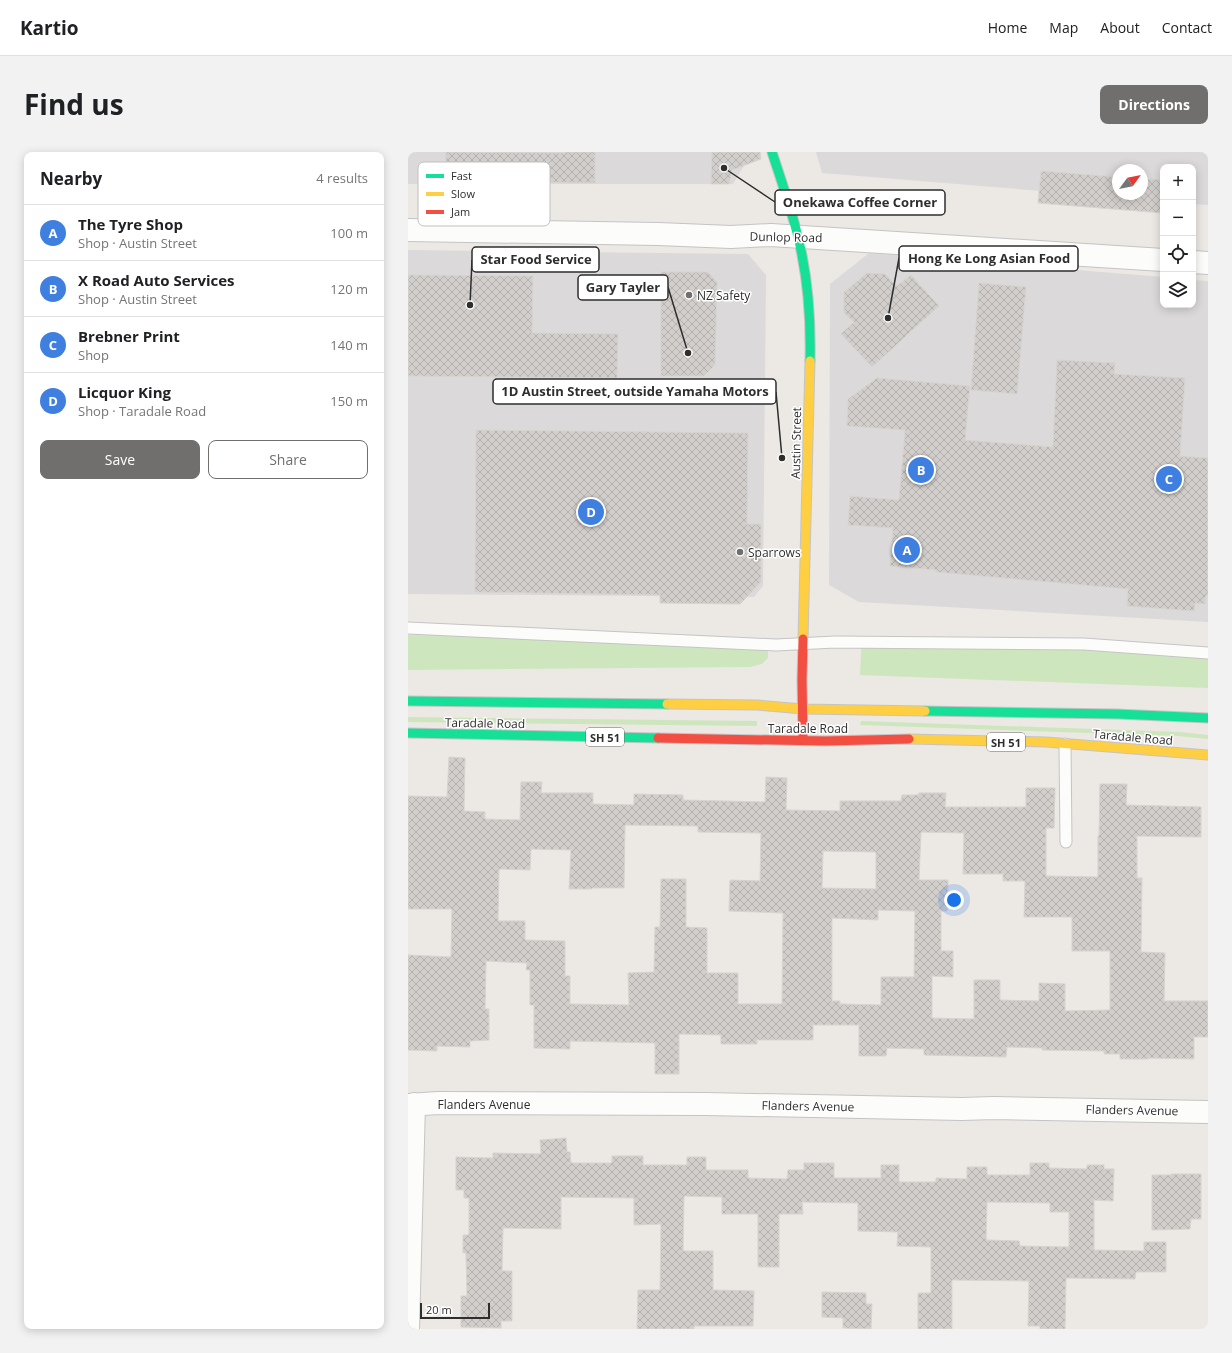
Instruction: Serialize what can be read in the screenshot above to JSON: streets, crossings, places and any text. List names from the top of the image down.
{
  "streets": {
    "main road": ["Austin Street", "Taradale Road", "SH 51"],
    "street": ["Dunlop Road", "Flanders Avenue"]
  },
  "crossings": [
    ["Dunlop Road", "Austin Street"],
    ["Austin Street", "Taradale Road"]
  ],
  "places": [
    "Onekawa Coffee Corner",
    "NZ Safety",
    "Star Food Service",
    "Hong Ke Long Asian Food",
    "Gary Tayler",
    "1D Austin Street, outside Yamaha Motors",
    "Sparrows"
  ],
  "legend": ["Fast", "Slow", "Jam"],
  "scale_bar": "20 m",
  "north": "top right",
  "page": {
    "header": "Kartio",
    "nav": [
      "Home",
      "Map",
      "About",
      "Contact"
    ],
    "title": "Find us",
    "buttons": [
      "Directions",
      ["Save", "Share"]
    ],
    "heading": ["Nearby", "4 results"],
    "map_buttons": ["+", "−"],
    "list": [
      {
        "mark": "A",
        "name": "The Tyre Shop",
        "note": "Shop · Austin Street",
        "value": "100 m"
      },
      {
        "mark": "B",
        "name": "X Road Auto Services",
        "note": "Shop · Austin Street",
        "value": "120 m"
      },
      {
        "mark": "C",
        "name": "Brebner Print",
        "note": "Shop",
        "value": "140 m"
      },
      {
        "mark": "D",
        "name": "Licquor King",
        "note": "Shop · Taradale Road",
        "value": "150 m"
      }
    ],
    "pins": [
      "B",
      "C",
      "D",
      "A"
    ],
    "scale": "20 m"
  }
}
